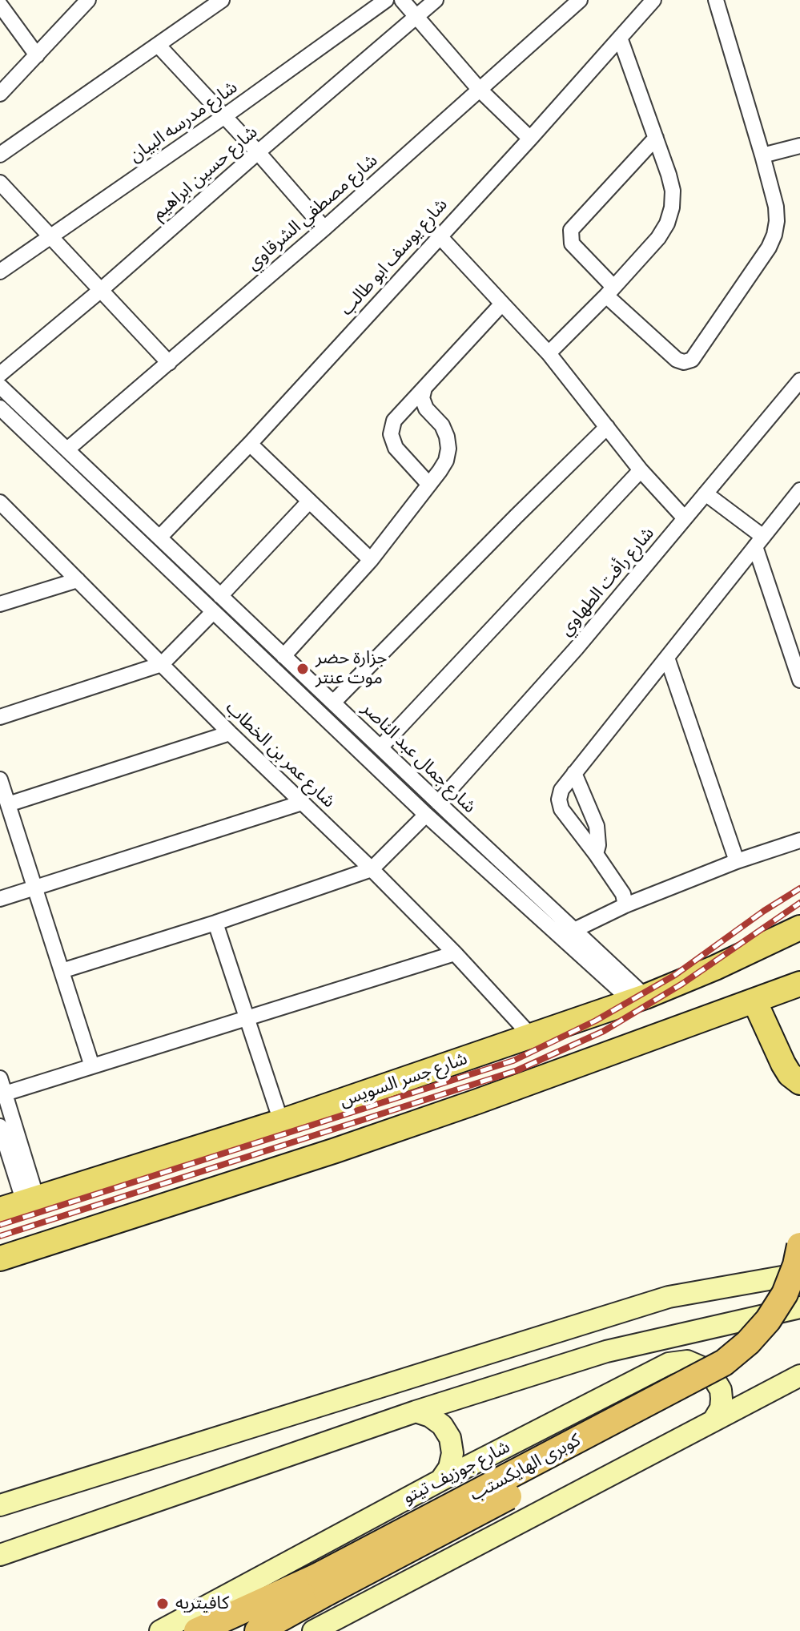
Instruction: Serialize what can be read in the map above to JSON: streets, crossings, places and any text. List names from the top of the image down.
{
  "streets": {
    "highway": ["كوبرى الهايكستب"],
    "main road": ["شارع جسر السويس", "شارع جوزيف تيتو"],
    "street": [
      "شارع مدرسه البيان",
      "شارع حسين ابراهيم",
      "شارع مصطفي الشرقاوي",
      "شارع يوسف ابو طالب",
      "شارع رأفت الطهاوي",
      "شارع عمر بن الخطاب",
      "شارع جمال عبد الناصر"
    ]
  },
  "crossings": [
    ["شارع مصطفي الشرقاوي", "شارع جمال عبد الناصر"],
    ["شارع يوسف ابو طالب", "شارع جمال عبد الناصر"],
    ["شارع رأفت الطهاوي", "شارع جمال عبد الناصر"],
    ["شارع عمر بن الخطاب", "شارع جسر السويس"],
    ["شارع جمال عبد الناصر", "شارع جسر السويس"]
  ],
  "places": ["جزارة حضر موت عنتر", "كافيتريه"]
}
